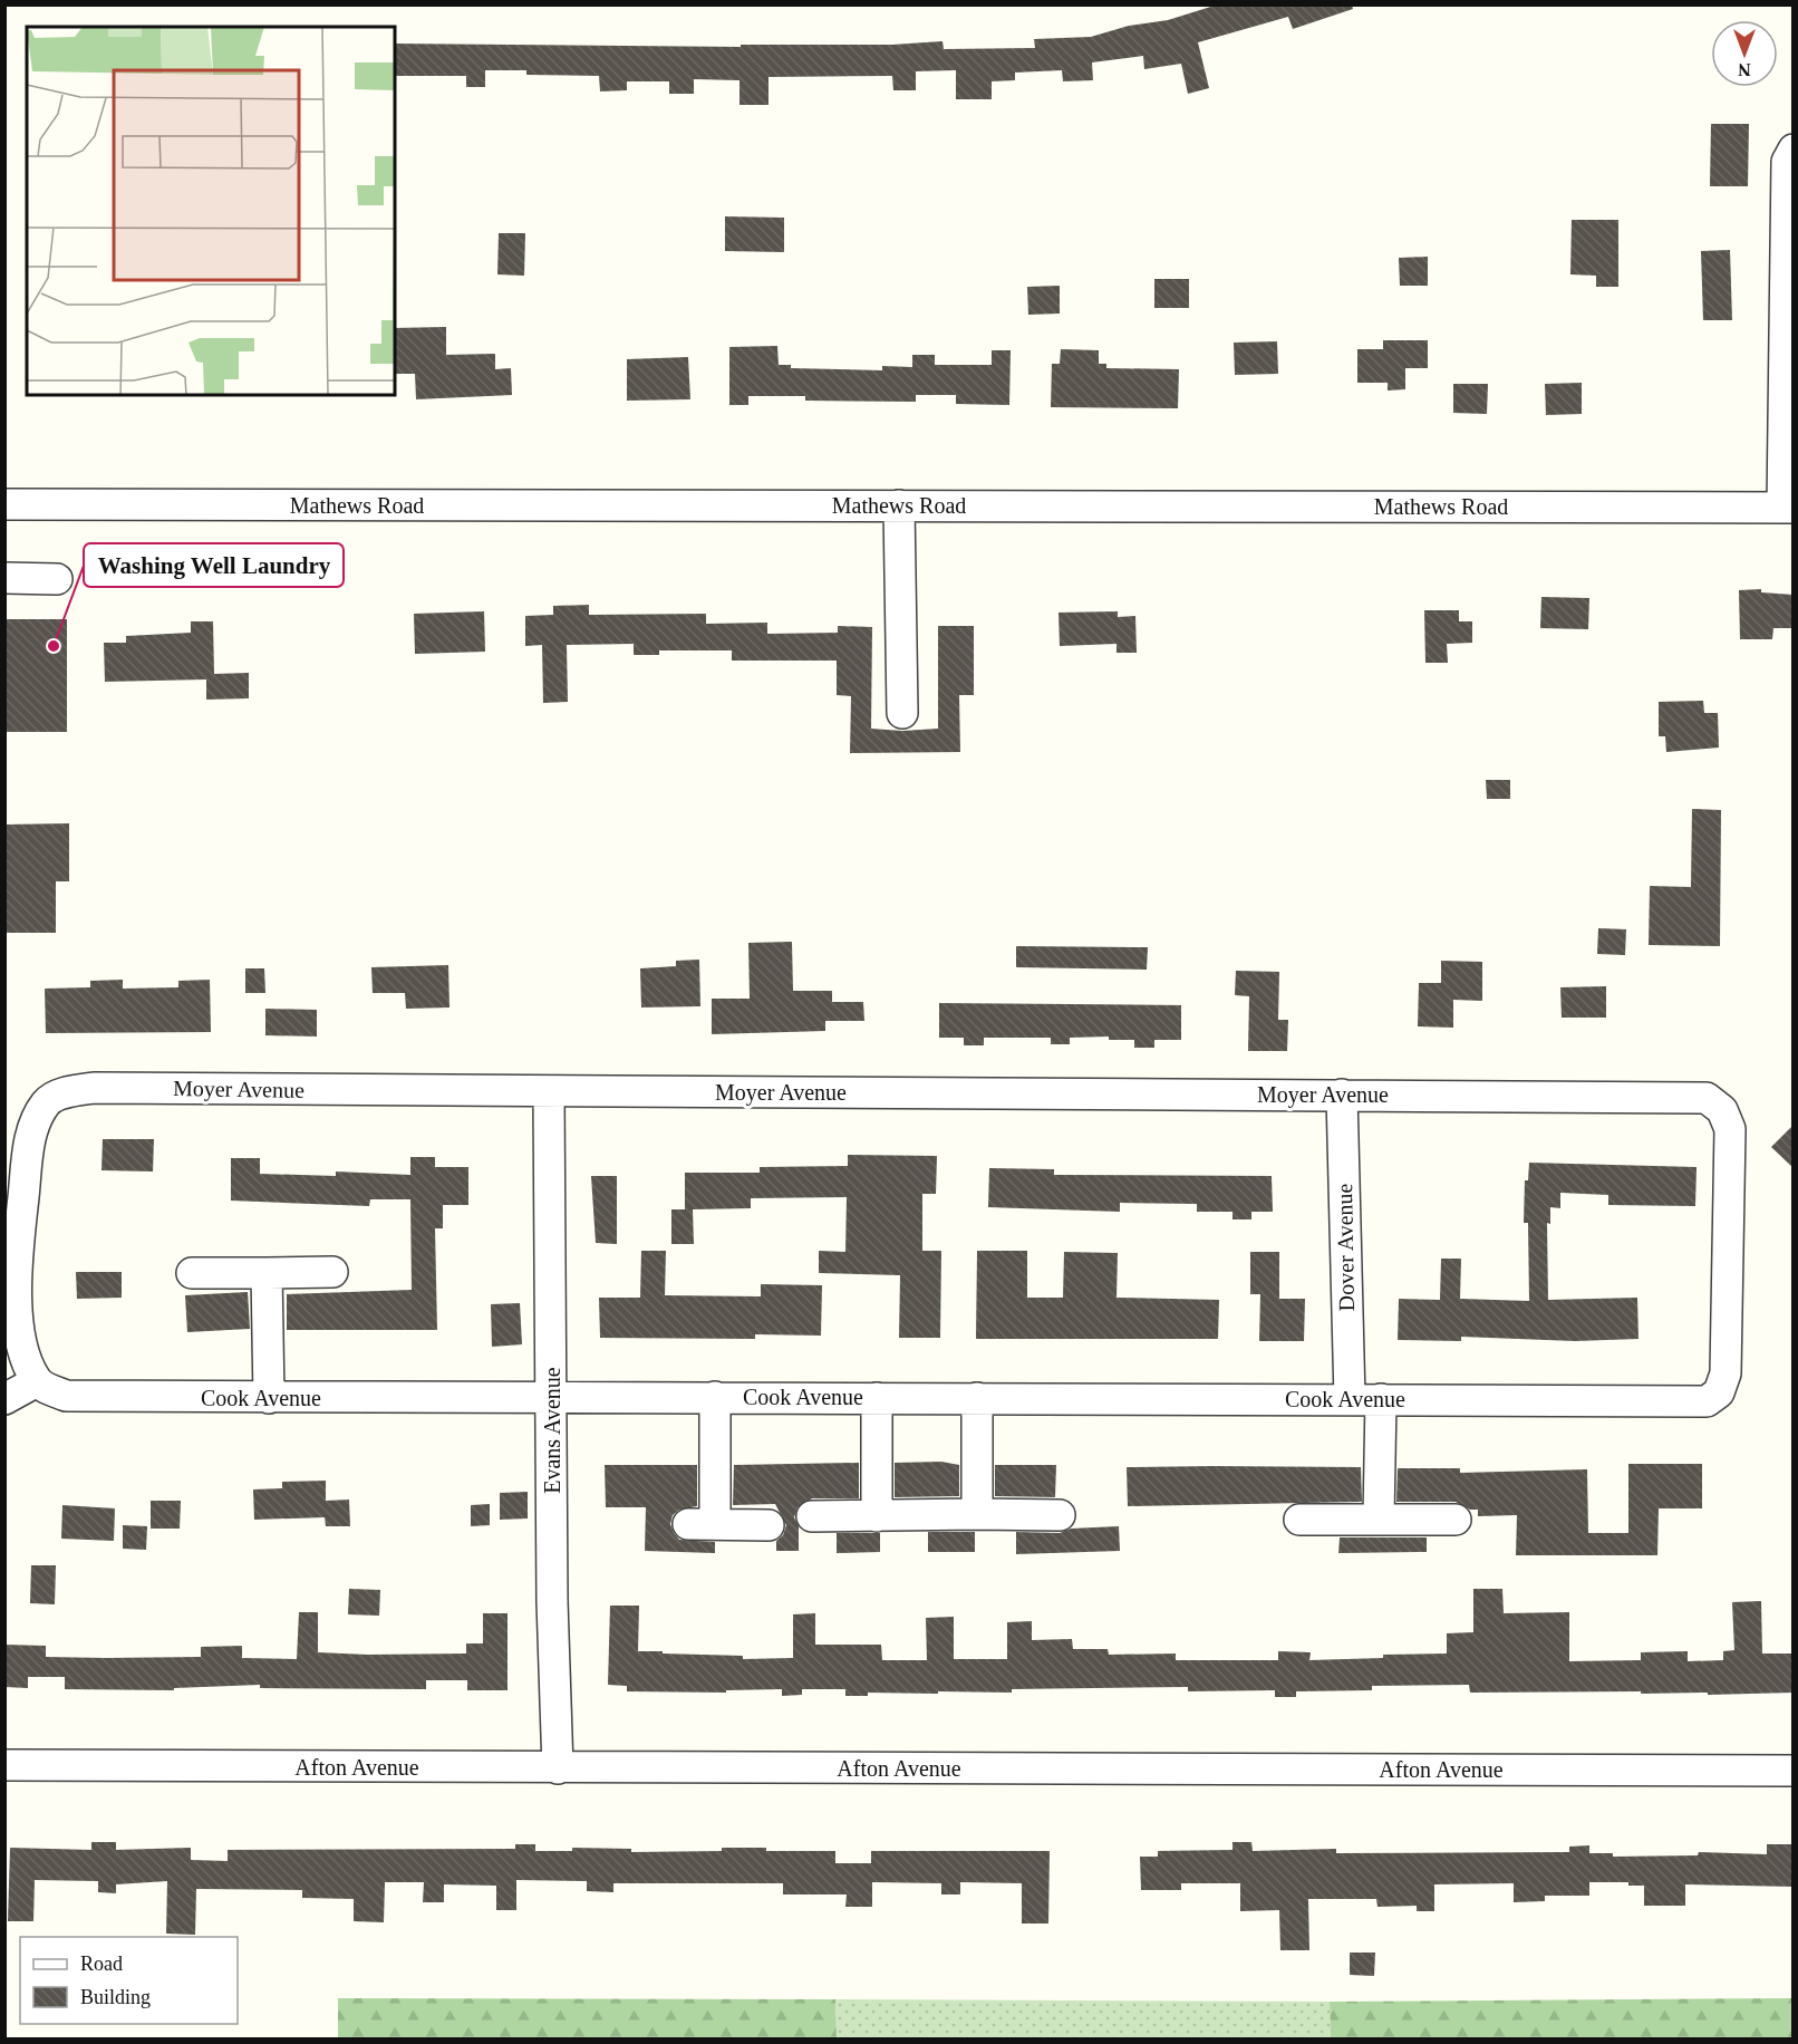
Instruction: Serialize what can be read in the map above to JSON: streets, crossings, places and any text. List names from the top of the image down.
{
  "streets": {
    "street": [
      "Mathews Road",
      "Moyer Avenue",
      "Dover Avenue",
      "Cook Avenue",
      "Evans Avenue",
      "Afton Avenue"
    ]
  },
  "crossings": [
    ["Moyer Avenue", "Dover Avenue"],
    ["Moyer Avenue", "Cook Avenue"],
    ["Moyer Avenue", "Evans Avenue"],
    ["Dover Avenue", "Cook Avenue"],
    ["Cook Avenue", "Evans Avenue"],
    ["Evans Avenue", "Afton Avenue"]
  ],
  "places": ["Washing Well Laundry"],
  "legend": ["Road", "Building"],
  "north": "bottom"
}
